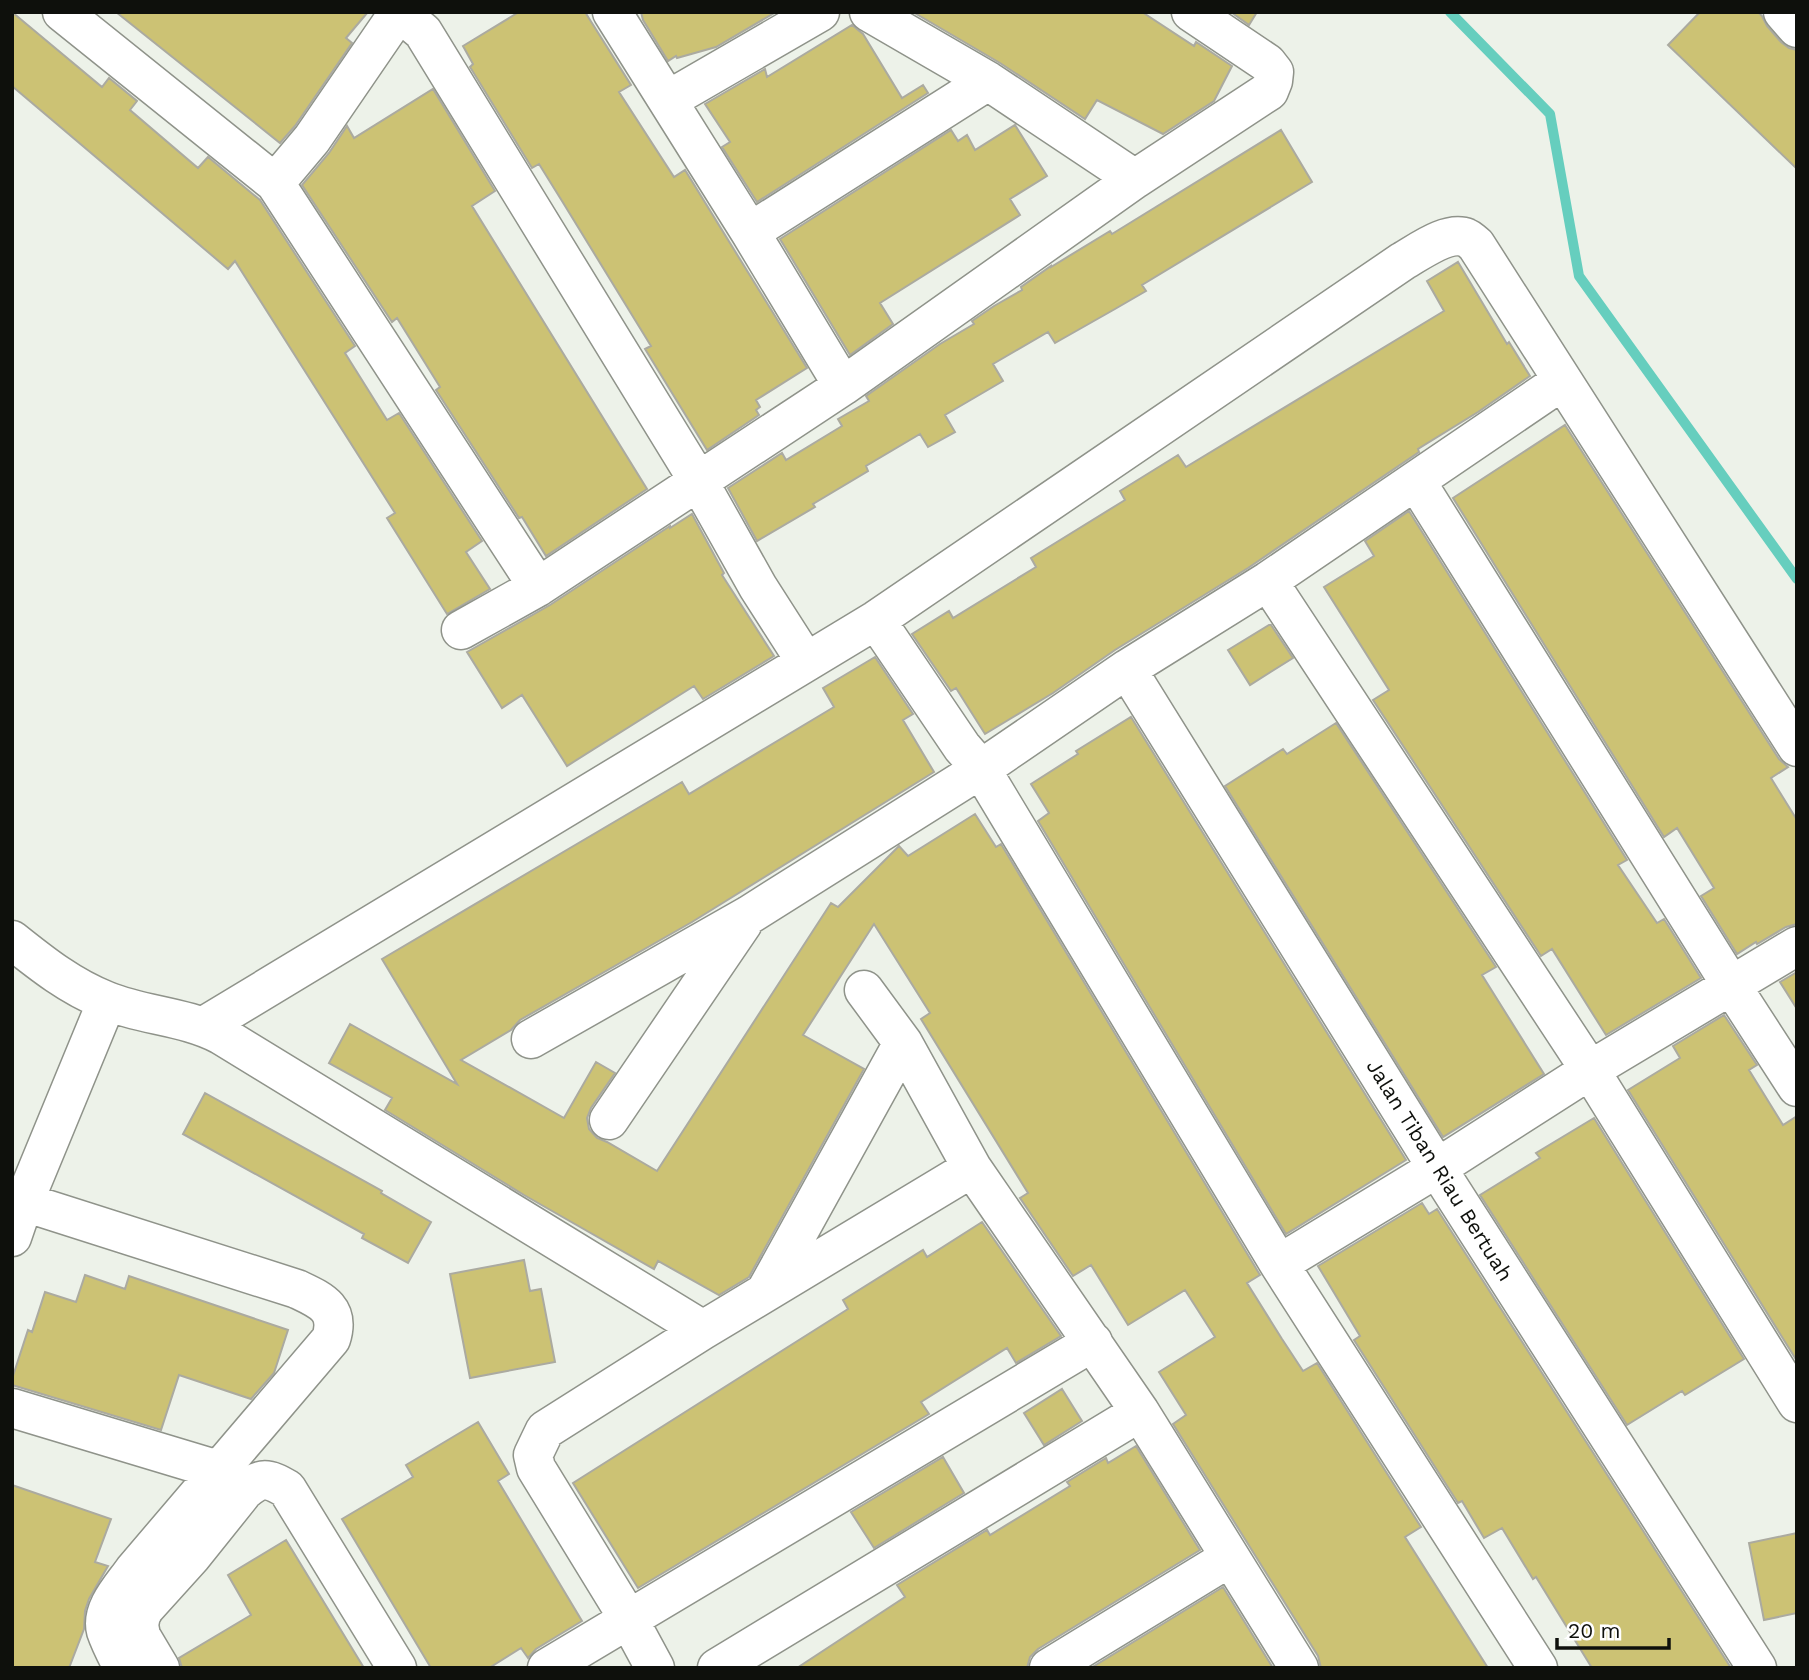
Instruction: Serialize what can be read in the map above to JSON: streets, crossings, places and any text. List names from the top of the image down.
{
  "streets": {
    "street": ["Jalan Tiban Riau Bertuah"]
  },
  "scale_bar": "20 m"
}
